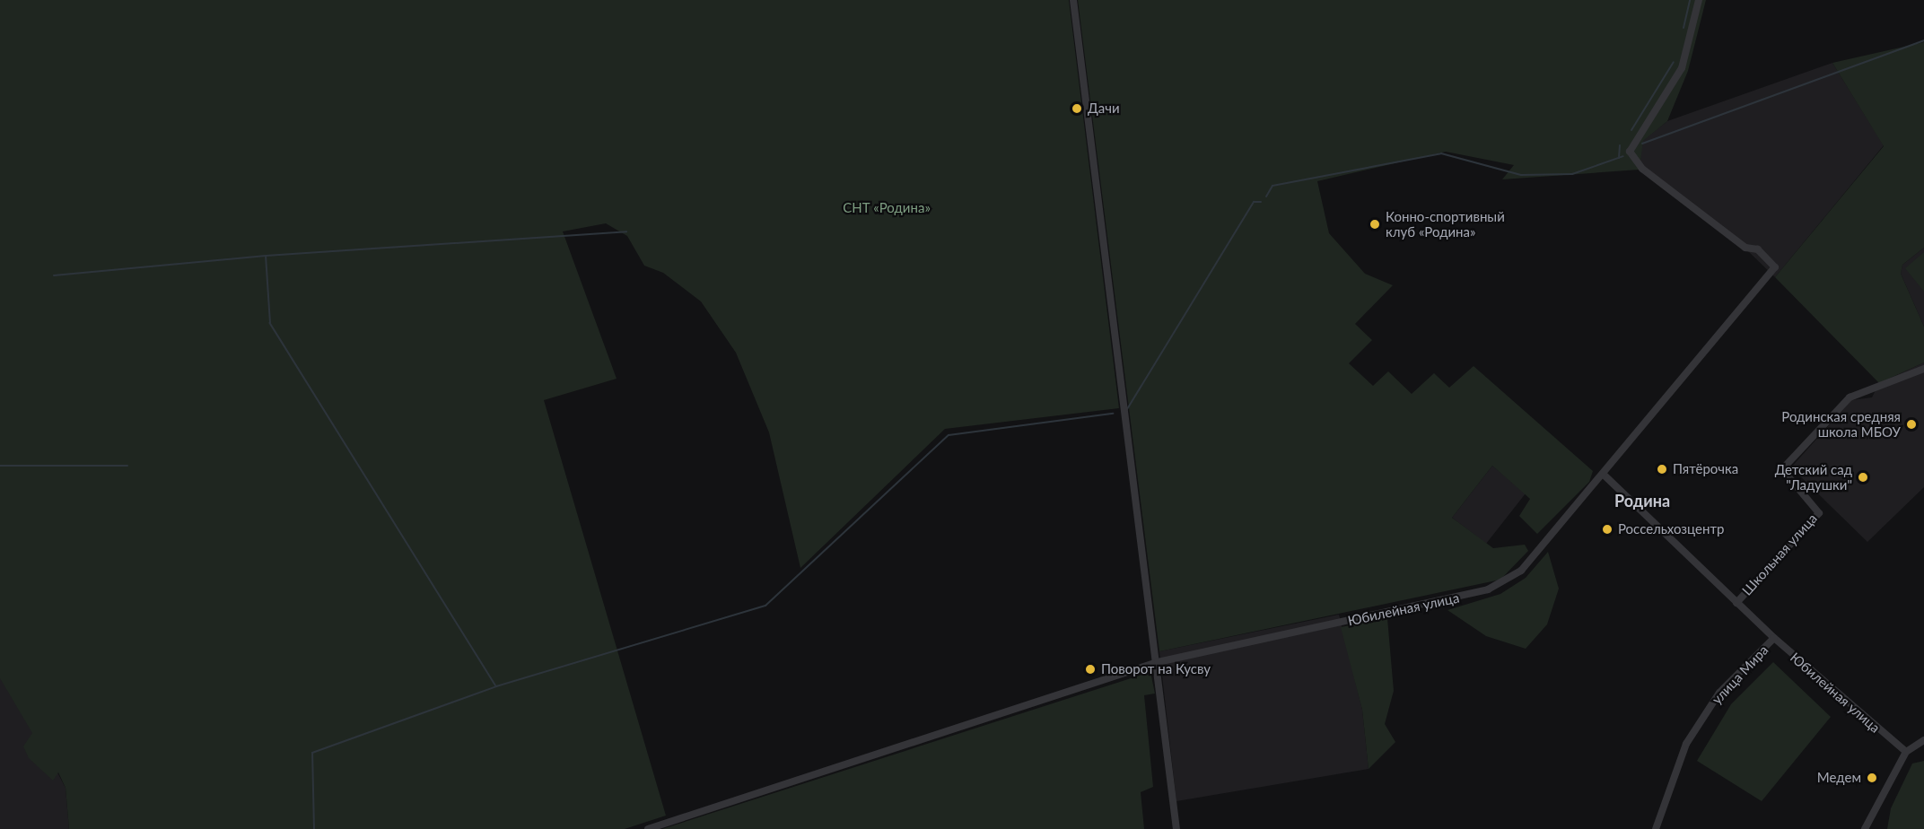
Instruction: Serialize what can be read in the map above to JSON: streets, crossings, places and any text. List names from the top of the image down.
{
  "streets": {
    "street": ["Школьная улица", "Юбилейная улица", "улица Мира"]
  },
  "crossings": [
    ["Школьная улица", "Юбилейная улица"],
    ["Юбилейная улица", "улица Мира"]
  ],
  "districts": ["Родина"],
  "parks": ["СНТ «Родина»"],
  "places": [
    "Дачи",
    "Конно-спортивный клуб «Родина»",
    "Родинская средняя школа МБОУ",
    "Пятёрочка",
    "Детский сад \"Ладушки\"",
    "Россельхозцентр",
    "Поворот на Кусву",
    "Медем"
  ]
}
